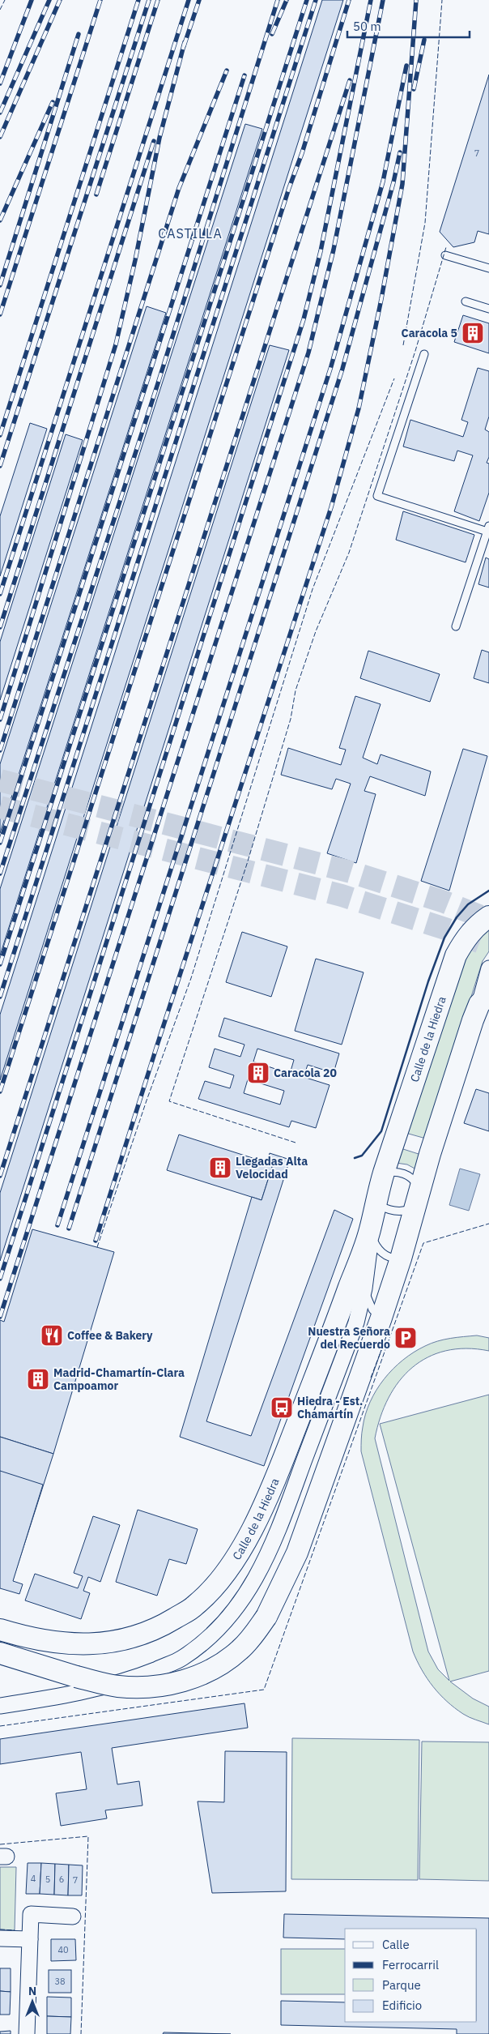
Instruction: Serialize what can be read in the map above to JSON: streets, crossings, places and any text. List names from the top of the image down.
{
  "streets": {
    "main road": ["Calle de la Hiedra"]
  },
  "districts": ["CASTILLA"],
  "places": {
    "building": [
      "Caracola 5",
      "Caracola 20",
      "Llegadas Alta Velocidad",
      "Madrid-Chamartín-Clara Campoamor"
    ],
    "restaurant": ["Coffee & Bakery"],
    "parking": ["Nuestra Señora del Recuerdo"],
    "bus stop": ["Hiedra - Est. Chamartín"]
  },
  "house_numbers": [
    "7",
    "4",
    "5",
    "6",
    "7",
    "40",
    "38"
  ],
  "legend": [
    "Calle",
    "Ferrocarril",
    "Parque",
    "Edificio"
  ],
  "scale_bar": "50 m",
  "north": "top"
}
